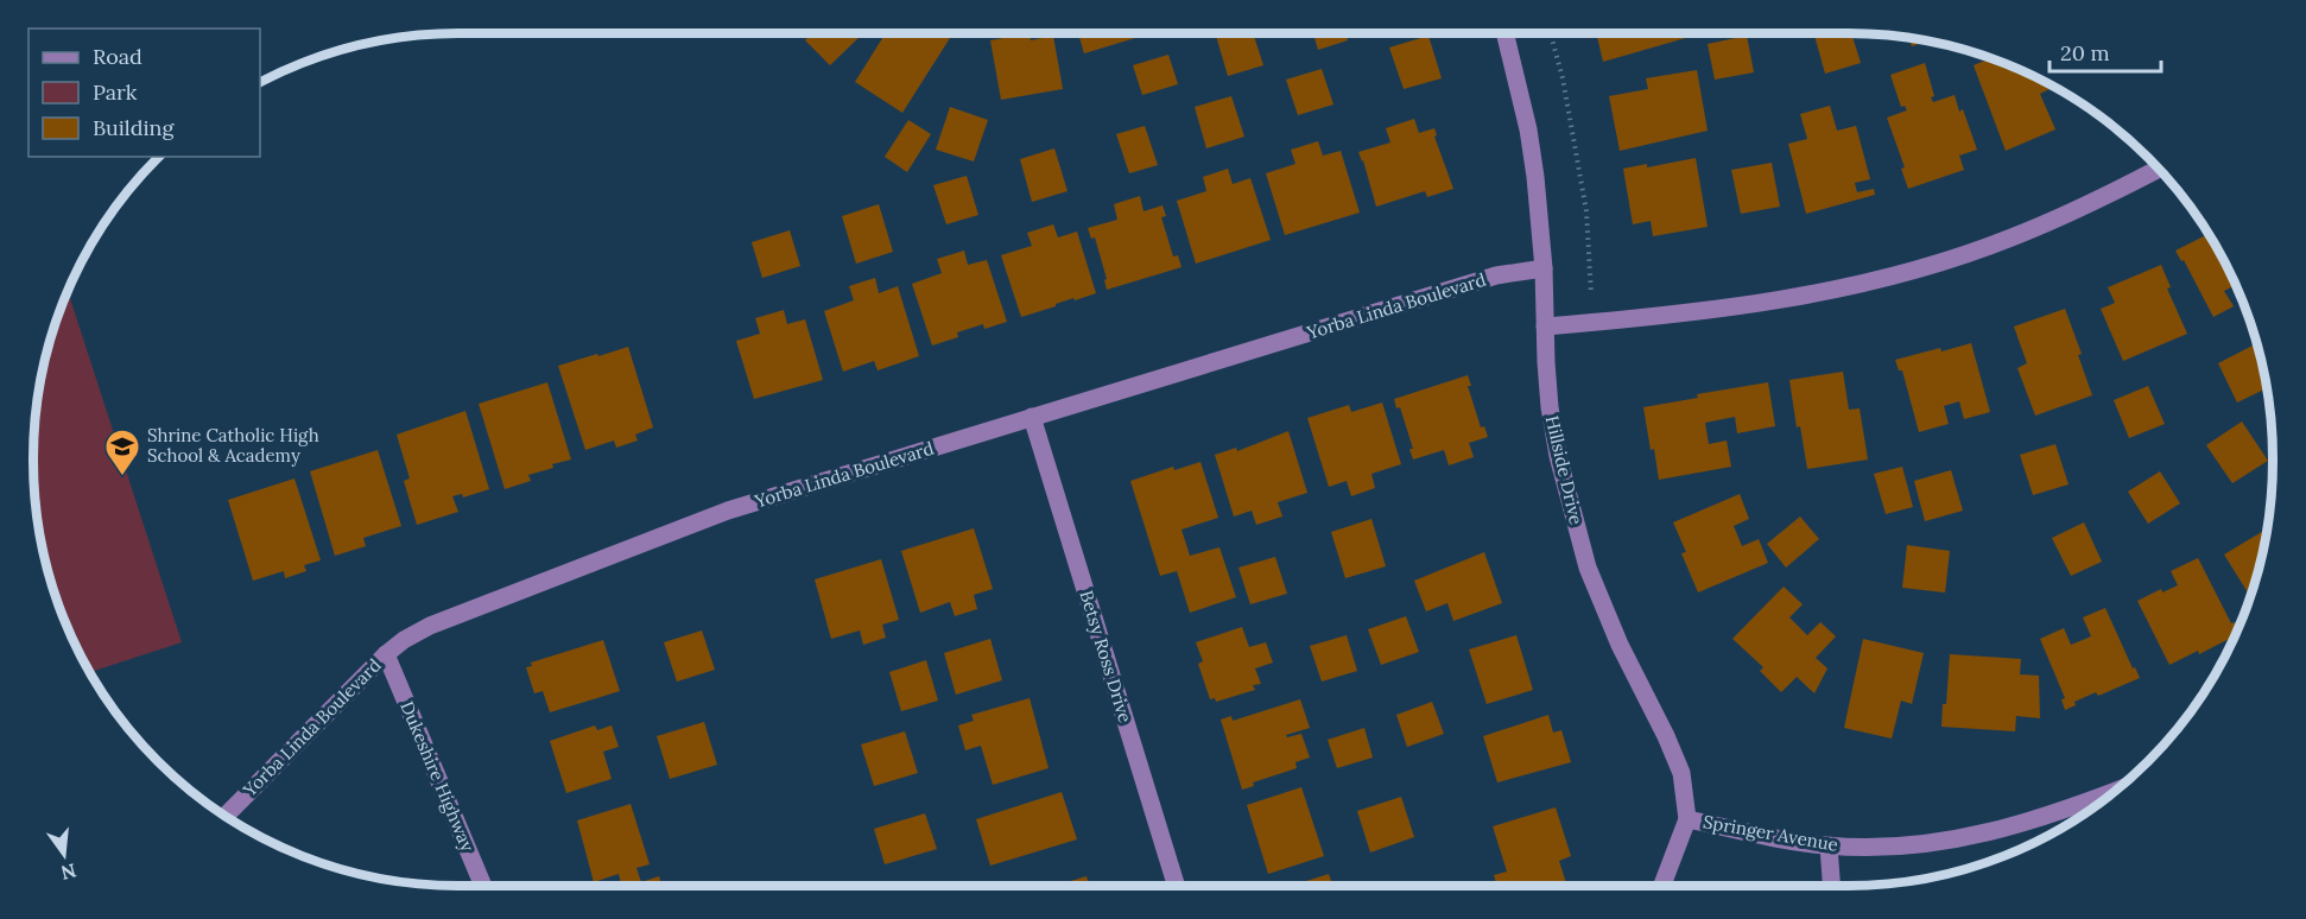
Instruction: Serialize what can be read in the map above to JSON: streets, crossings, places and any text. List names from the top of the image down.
{
  "streets": {
    "street": [
      "Yorba Linda Boulevard",
      "Hillside Drive",
      "Betsy Ross Drive",
      "Dukeshire Highway",
      "Springer Avenue"
    ]
  },
  "crossings": [
    ["Yorba Linda Boulevard", "Hillside Drive"],
    ["Yorba Linda Boulevard", "Betsy Ross Drive"],
    ["Yorba Linda Boulevard", "Dukeshire Highway"],
    ["Hillside Drive", "Springer Avenue"]
  ],
  "places": {
    "school or university": ["Shrine Catholic High School & Academy"]
  },
  "legend": ["Road", "Park", "Building"],
  "scale_bar": "20 m",
  "north": "bottom"
}
